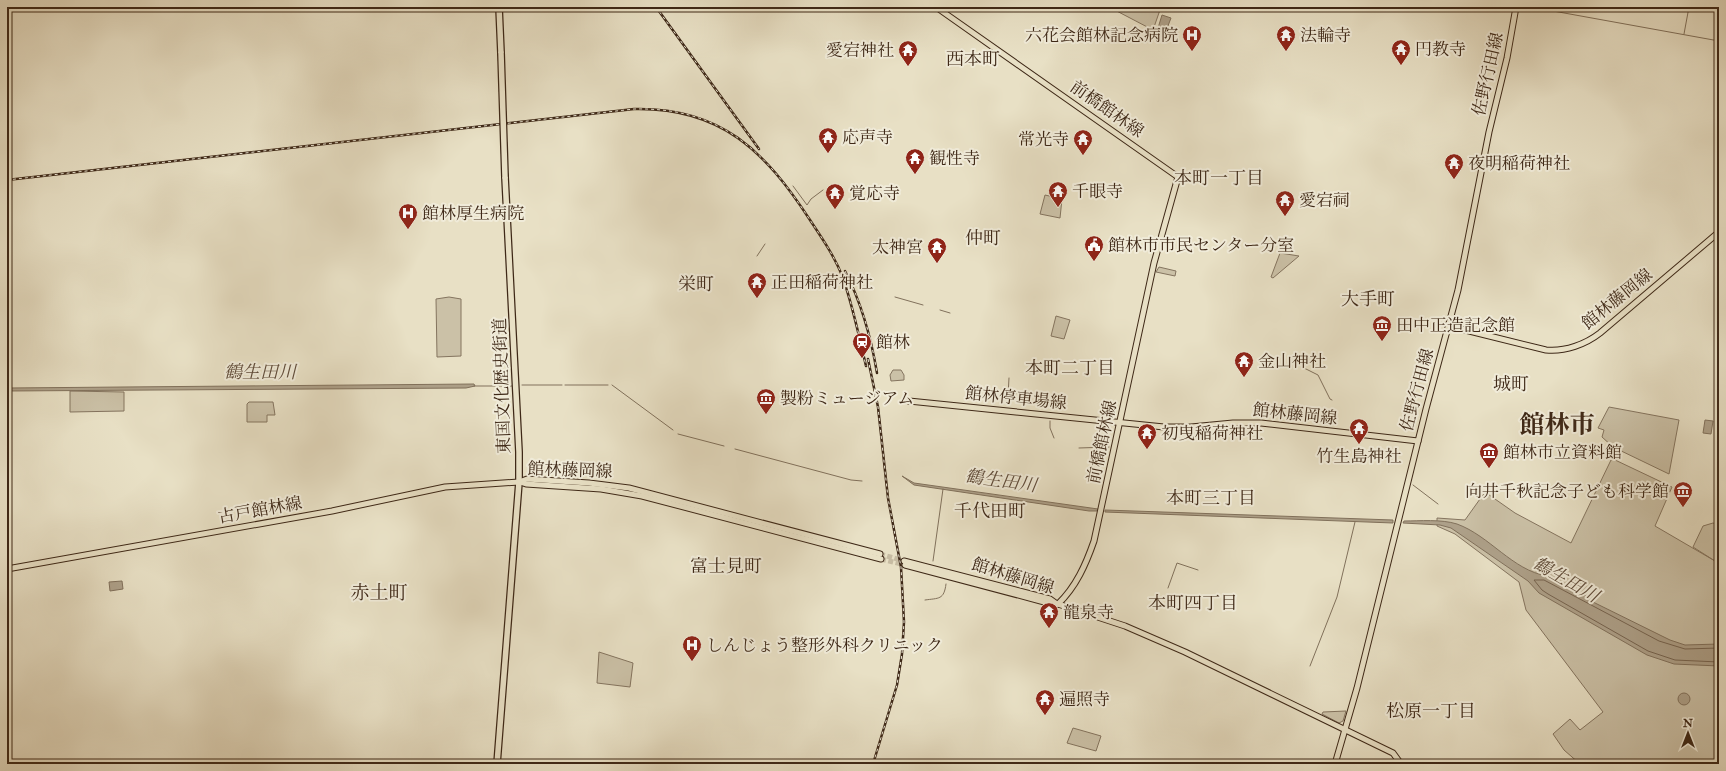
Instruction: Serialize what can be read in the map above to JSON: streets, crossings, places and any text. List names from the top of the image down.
{
  "streets": {
    "highway": ["東国文化歴史街道"],
    "main road": [
      "佐野行田線",
      "前橋館林線",
      "館林藤岡線",
      "館林停車場線",
      "古戸館林線"
    ]
  },
  "crossings": [
    ["佐野行田線", "館林藤岡線"],
    ["前橋館林線", "館林藤岡線"],
    ["前橋館林線", "館林停車場線"],
    ["館林藤岡線", "東国文化歴史街道"],
    ["館林藤岡線", "館林停車場線"],
    ["館林藤岡線", "古戸館林線"],
    ["東国文化歴史街道", "古戸館林線"]
  ],
  "districts": [
    "西本町",
    "本町一丁目",
    "仲町",
    "栄町",
    "大手町",
    "本町二丁目",
    "城町",
    "館林市",
    "本町三丁目",
    "千代田町",
    "富士見町",
    "赤土町",
    "本町四丁目",
    "松原一丁目"
  ],
  "water": ["鶴生田川"],
  "places": {
    "hospital": ["六花会館林記念病院", "館林厚生病院", "しんじょう整形外科クリニック"],
    "temple": [
      "法輪寺",
      "円教寺",
      "愛宕神社",
      "応声寺",
      "常光寺",
      "観性寺",
      "夜明稲荷神社",
      "千眼寺",
      "覚応寺",
      "愛宕祠",
      "太神宮",
      "正田稲荷神社",
      "金山神社",
      "竹生島神社",
      "初曳稲荷神社",
      "龍泉寺",
      "遍照寺"
    ],
    "public building": ["館林市市民センター分室"],
    "museum": [
      "田中正造記念館",
      "製粉ミュージアム",
      "館林市立資料館",
      "向井千秋記念子ども科学館"
    ],
    "station": ["館林"]
  },
  "north": "top"
}
